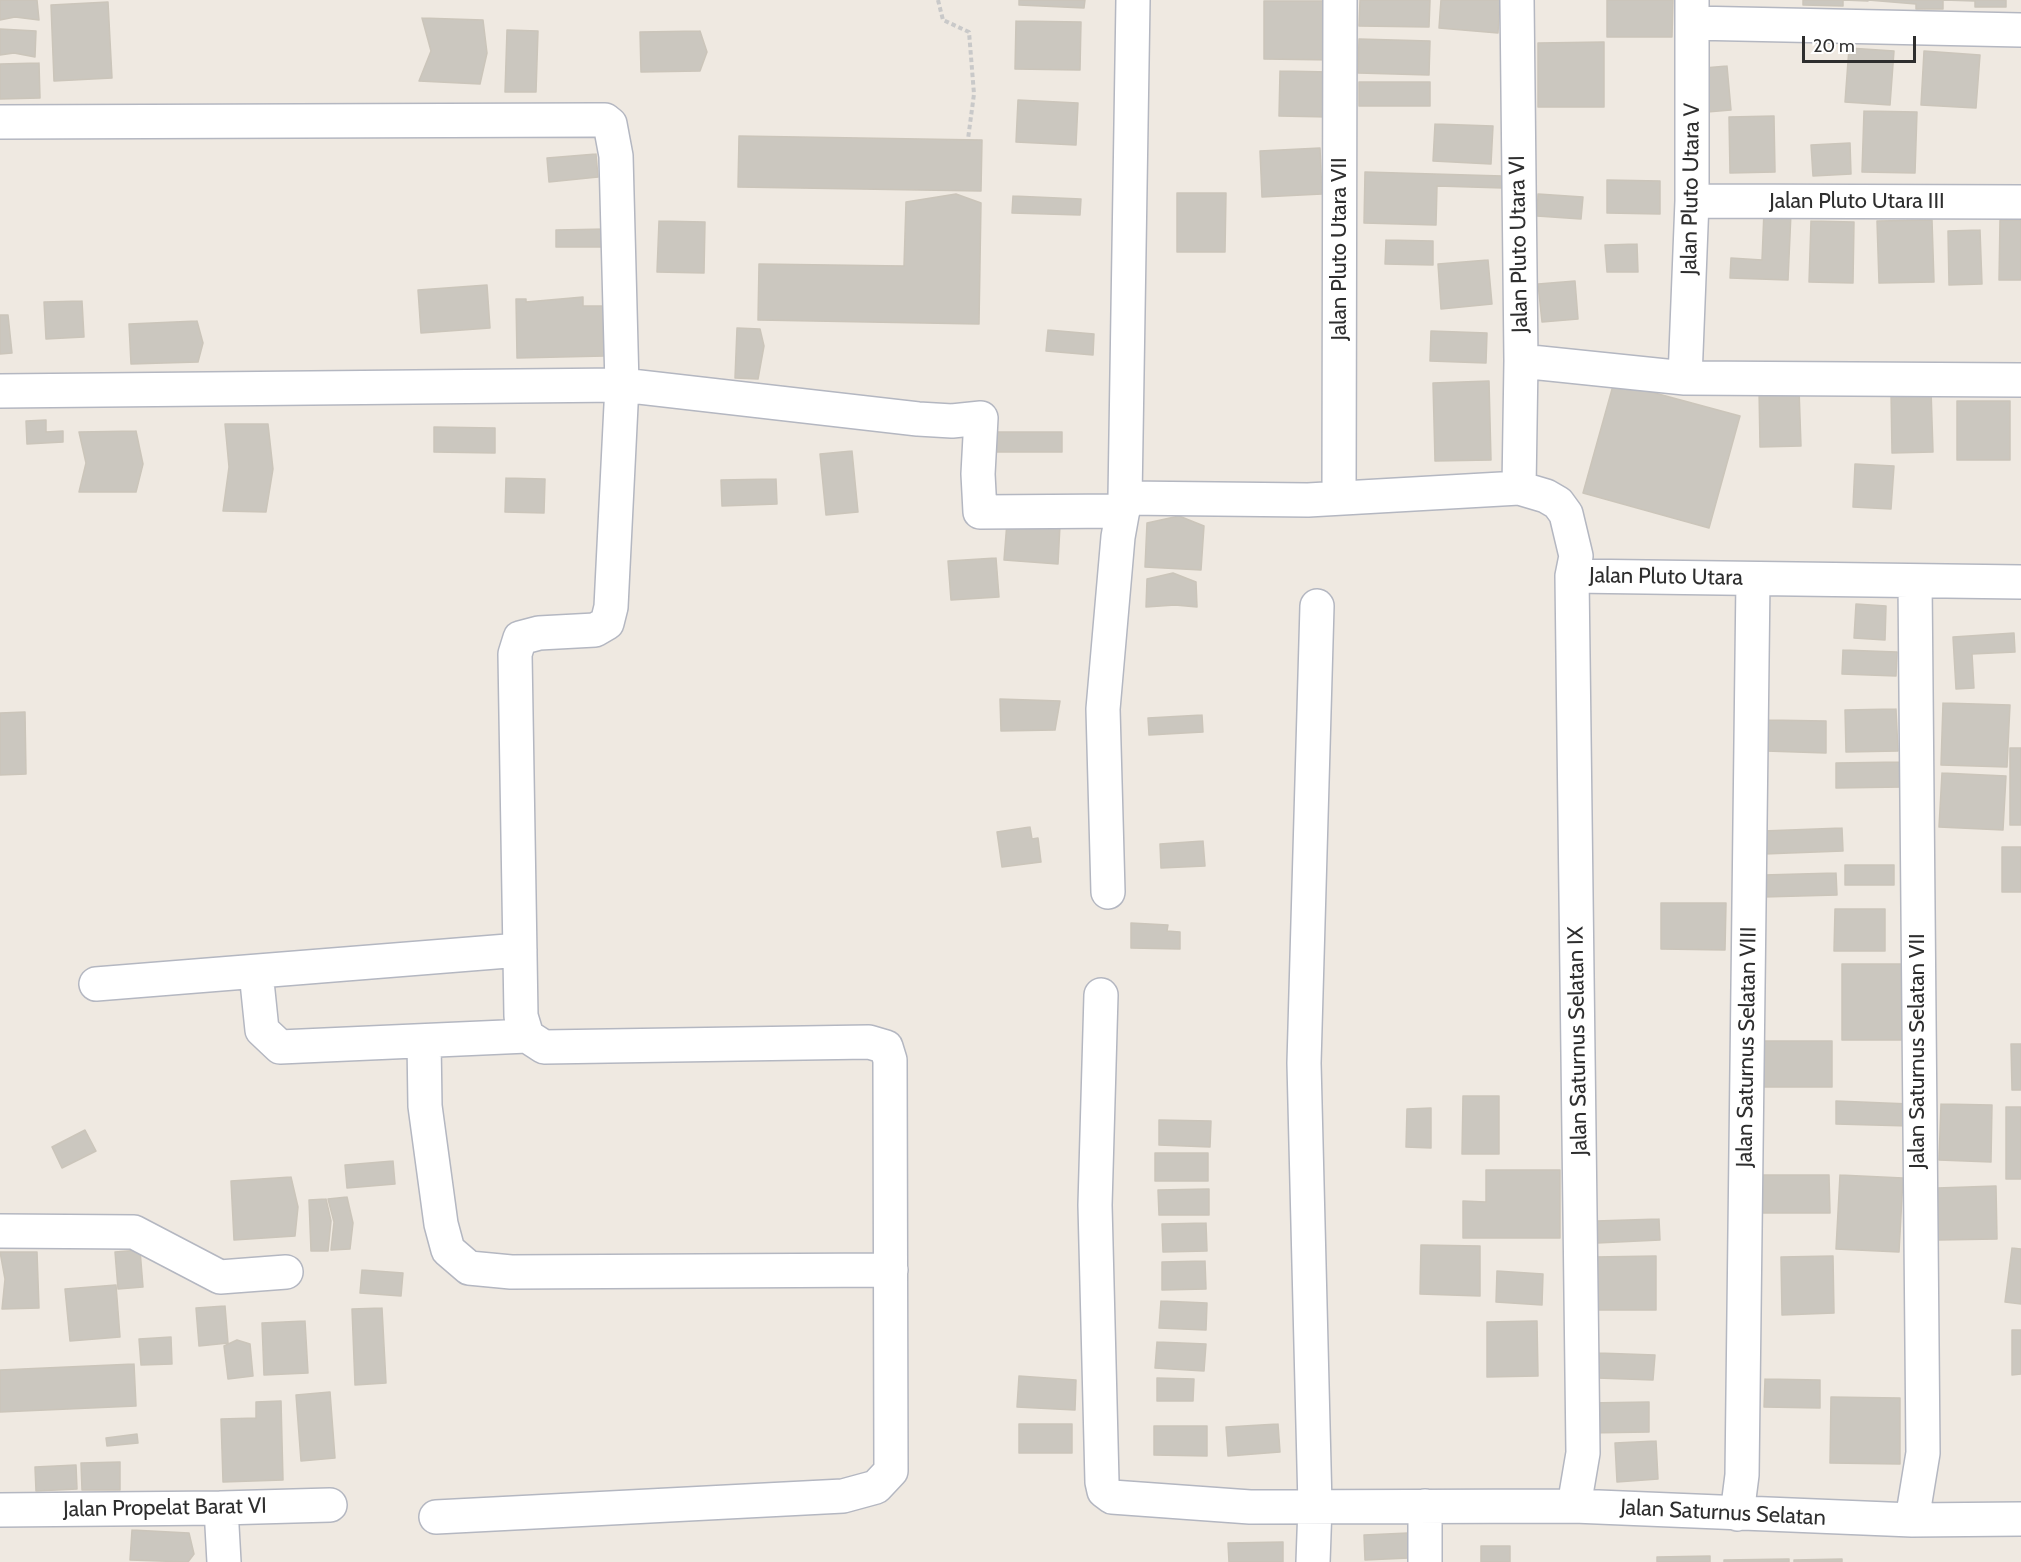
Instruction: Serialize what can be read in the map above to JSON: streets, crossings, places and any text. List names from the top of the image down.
{
  "streets": {
    "street": [
      "Jalan Pluto Utara V",
      "Jalan Pluto Utara III",
      "Jalan Pluto Utara VI",
      "Jalan Pluto Utara VII",
      "Jalan Pluto Utara",
      "Jalan Saturnus Selatan IX",
      "Jalan Saturnus Selatan VIII",
      "Jalan Saturnus Selatan VII",
      "Jalan Propelat Barat VI",
      "Jalan Saturnus Selatan"
    ]
  },
  "crossings": [
    ["Jalan Pluto Utara V", "Jalan Pluto Utara III"],
    ["Jalan Pluto Utara VI", "Jalan Pluto Utara"],
    ["Jalan Pluto Utara VII", "Jalan Pluto Utara"],
    ["Jalan Pluto Utara", "Jalan Saturnus Selatan IX"],
    ["Jalan Pluto Utara", "Jalan Saturnus Selatan VIII"],
    ["Jalan Pluto Utara", "Jalan Saturnus Selatan VII"],
    ["Jalan Saturnus Selatan IX", "Jalan Saturnus Selatan"],
    ["Jalan Saturnus Selatan VIII", "Jalan Saturnus Selatan"],
    ["Jalan Saturnus Selatan VII", "Jalan Saturnus Selatan"]
  ],
  "scale_bar": "20 m"
}
